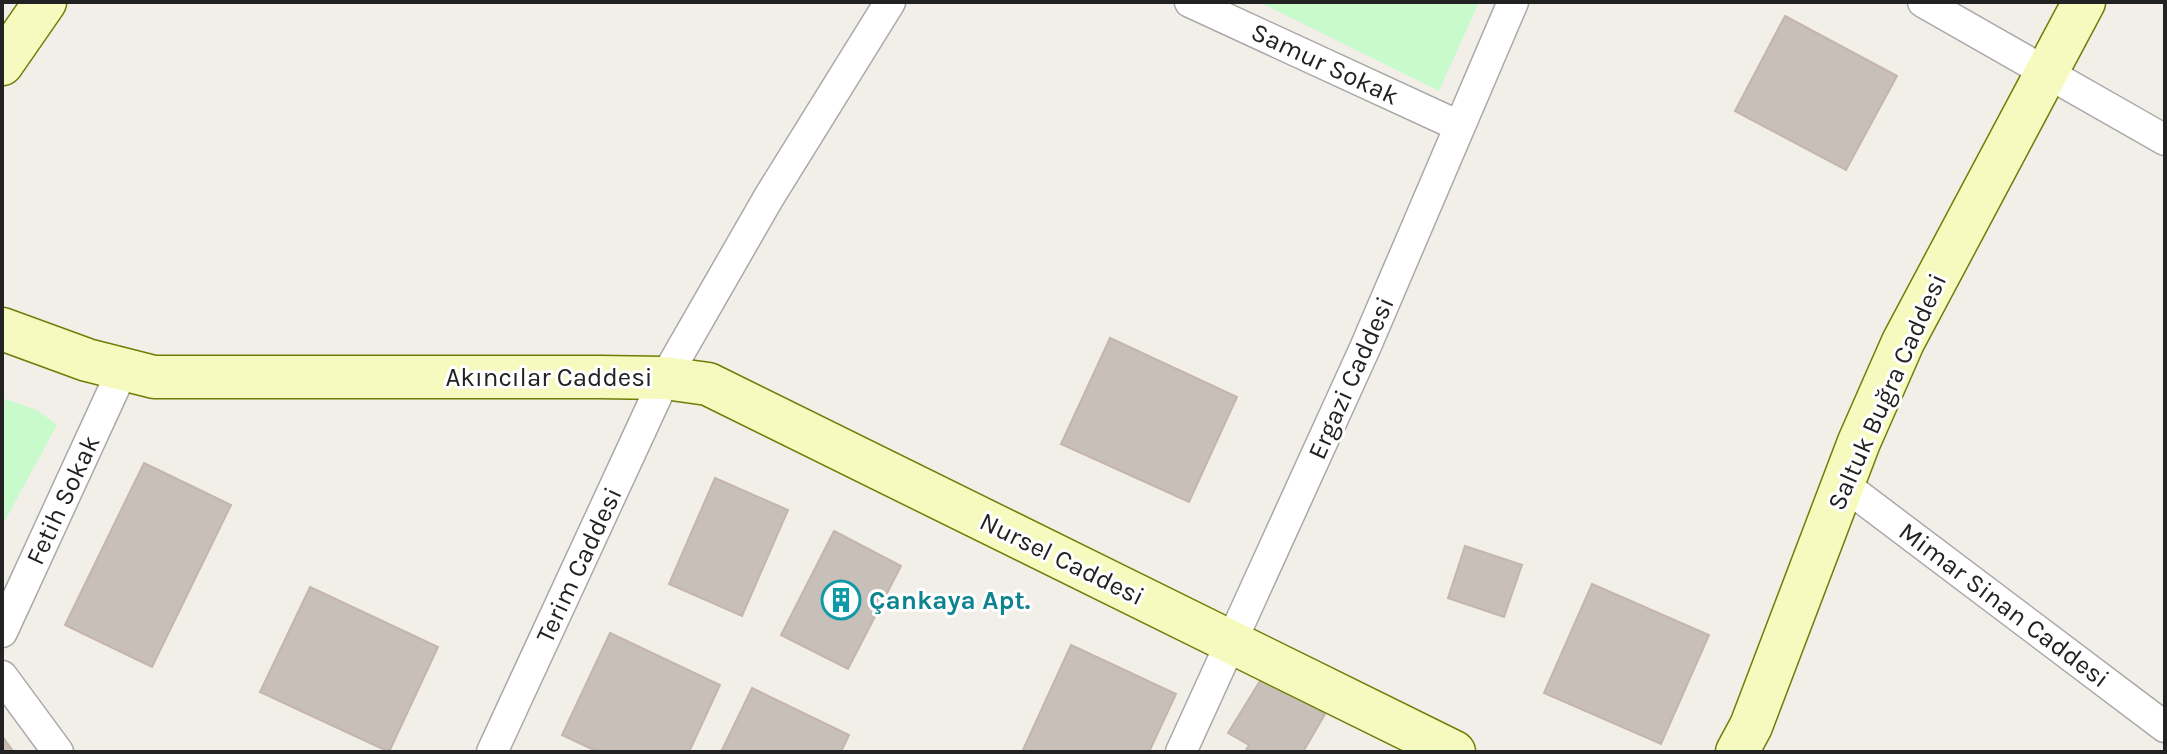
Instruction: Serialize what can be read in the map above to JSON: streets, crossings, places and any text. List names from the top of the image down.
{
  "streets": {
    "street": [
      "Samur Sokak",
      "Akıncılar Caddesi",
      "Ergazi Caddesi",
      "Saltuk Buğra Caddesi",
      "Fetih Sokak",
      "Nursel Caddesi",
      "Terim Caddesi",
      "Mimar Sinan Caddesi"
    ]
  },
  "crossings": [
    ["Samur Sokak", "Ergazi Caddesi"],
    ["Akıncılar Caddesi", "Fetih Sokak"],
    ["Akıncılar Caddesi", "Nursel Caddesi"],
    ["Akıncılar Caddesi", "Terim Caddesi"],
    ["Ergazi Caddesi", "Nursel Caddesi"],
    ["Saltuk Buğra Caddesi", "Mimar Sinan Caddesi"],
    ["Nursel Caddesi", "Terim Caddesi"]
  ],
  "places": {
    "building": ["Çankaya Apt."]
  }
}
